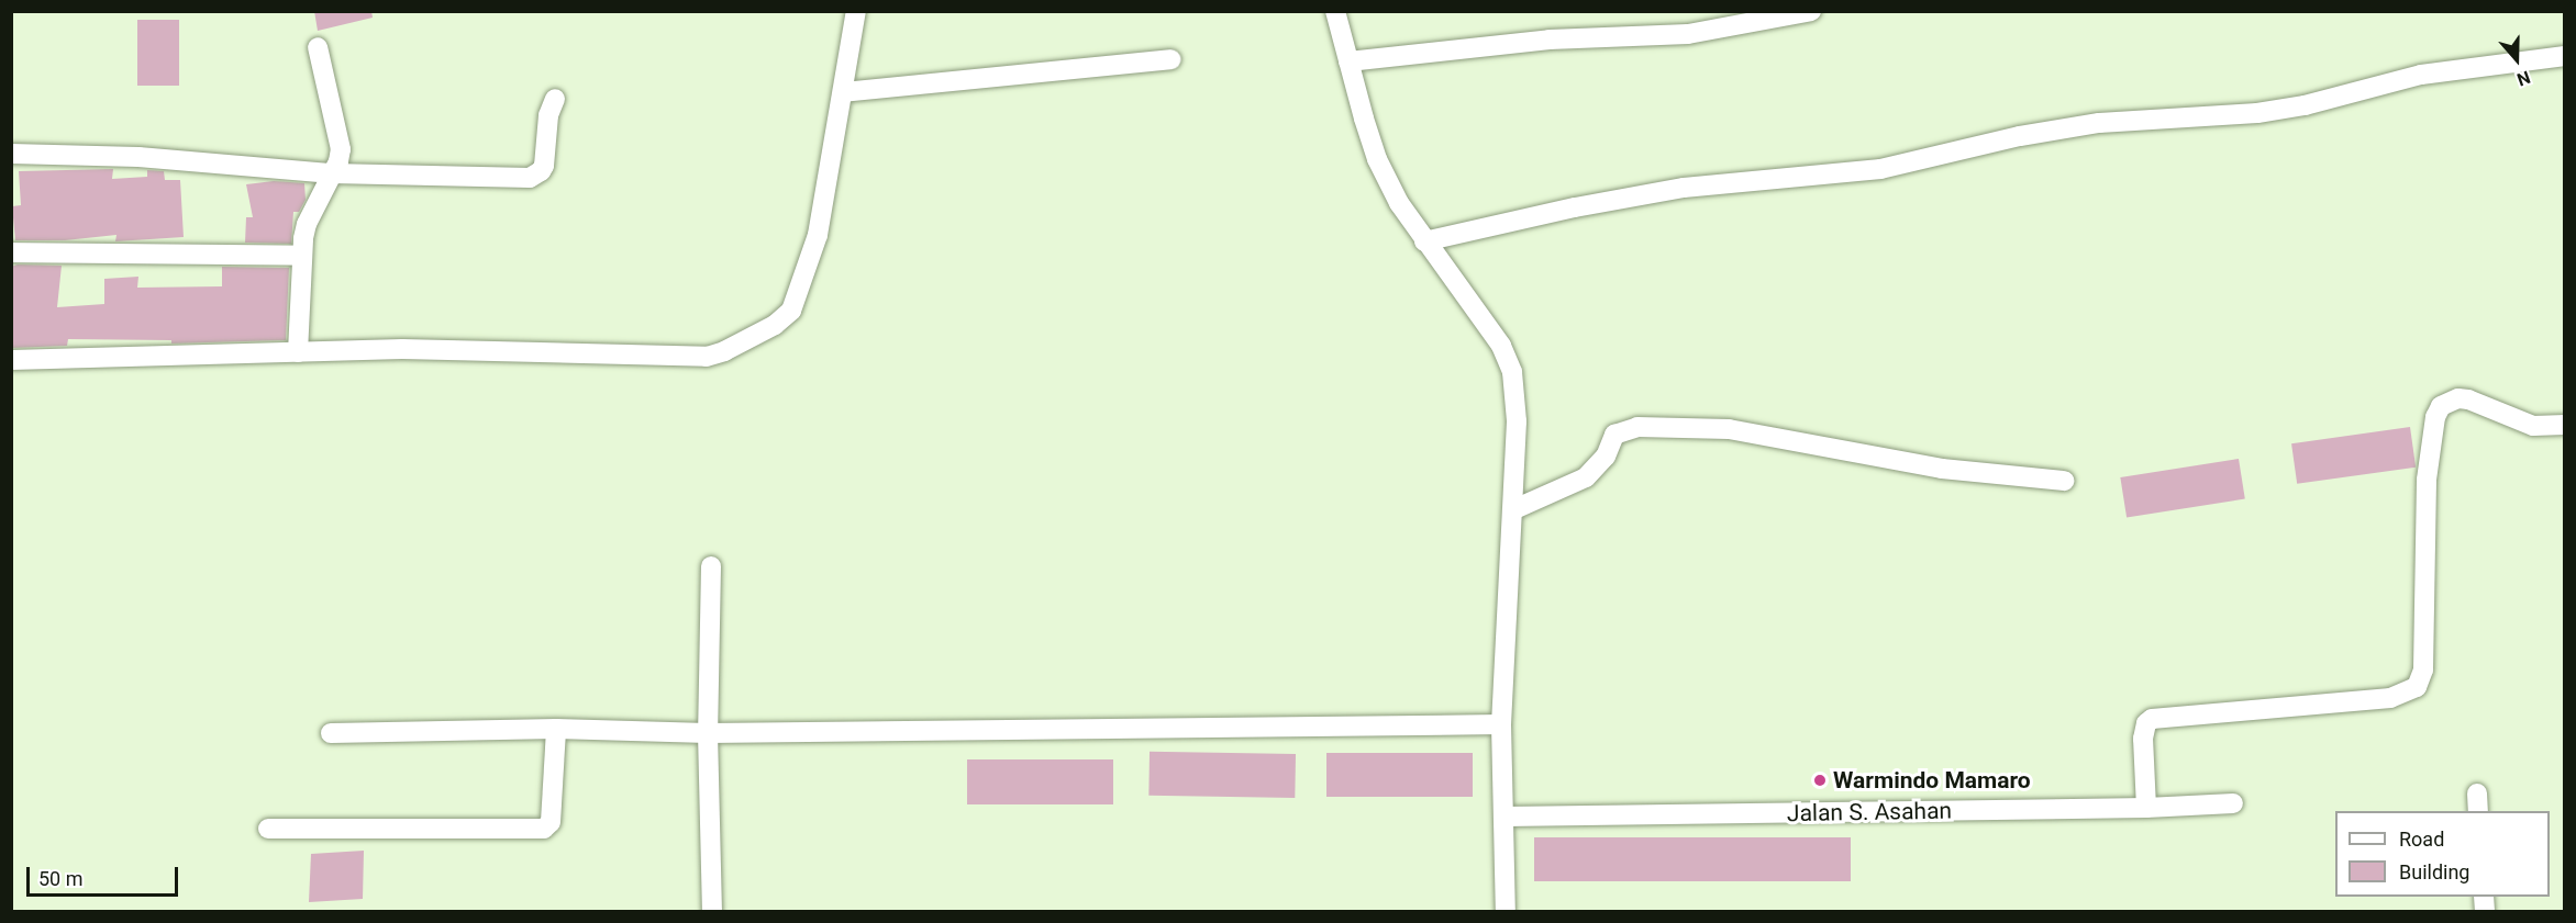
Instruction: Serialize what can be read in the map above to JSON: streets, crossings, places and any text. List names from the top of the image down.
{
  "streets": {
    "street": ["Jalan S. Asahan"]
  },
  "places": ["Warmindo Mamaro"],
  "legend": ["Road", "Building"],
  "scale_bar": "50 m",
  "north": "bottom"
}
